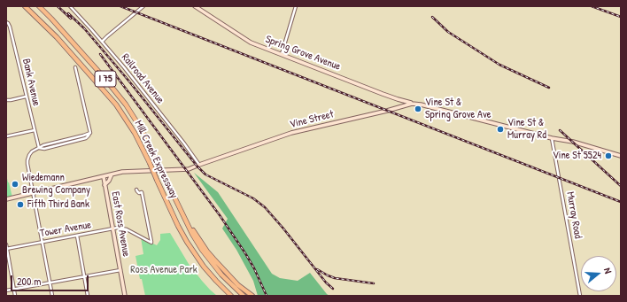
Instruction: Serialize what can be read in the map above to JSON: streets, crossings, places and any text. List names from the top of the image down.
{
  "streets": {
    "highway": ["I 75", "Mill Creek Expressway"],
    "main road": ["Spring Grove Avenue", "Vine Street", "East Ross Avenue"],
    "street": [
      "Railroad Avenue",
      "Bank Avenue",
      "Murray Road",
      "Tower Avenue"
    ]
  },
  "crossings": [
    ["Spring Grove Avenue", "Vine Street"],
    ["Railroad Avenue", "Vine Street"],
    ["Vine Street", "East Ross Avenue"],
    ["East Ross Avenue", "Tower Avenue"]
  ],
  "parks": ["Ross Avenue Park"],
  "places": [
    "Vine St & Spring Grove Ave",
    "Vine St & Murray Rd",
    "Vine St 5524",
    "Wiedemann Brewing Company",
    "Fifth Third Bank"
  ],
  "scale_bar": "200 m",
  "north": "right"
}
